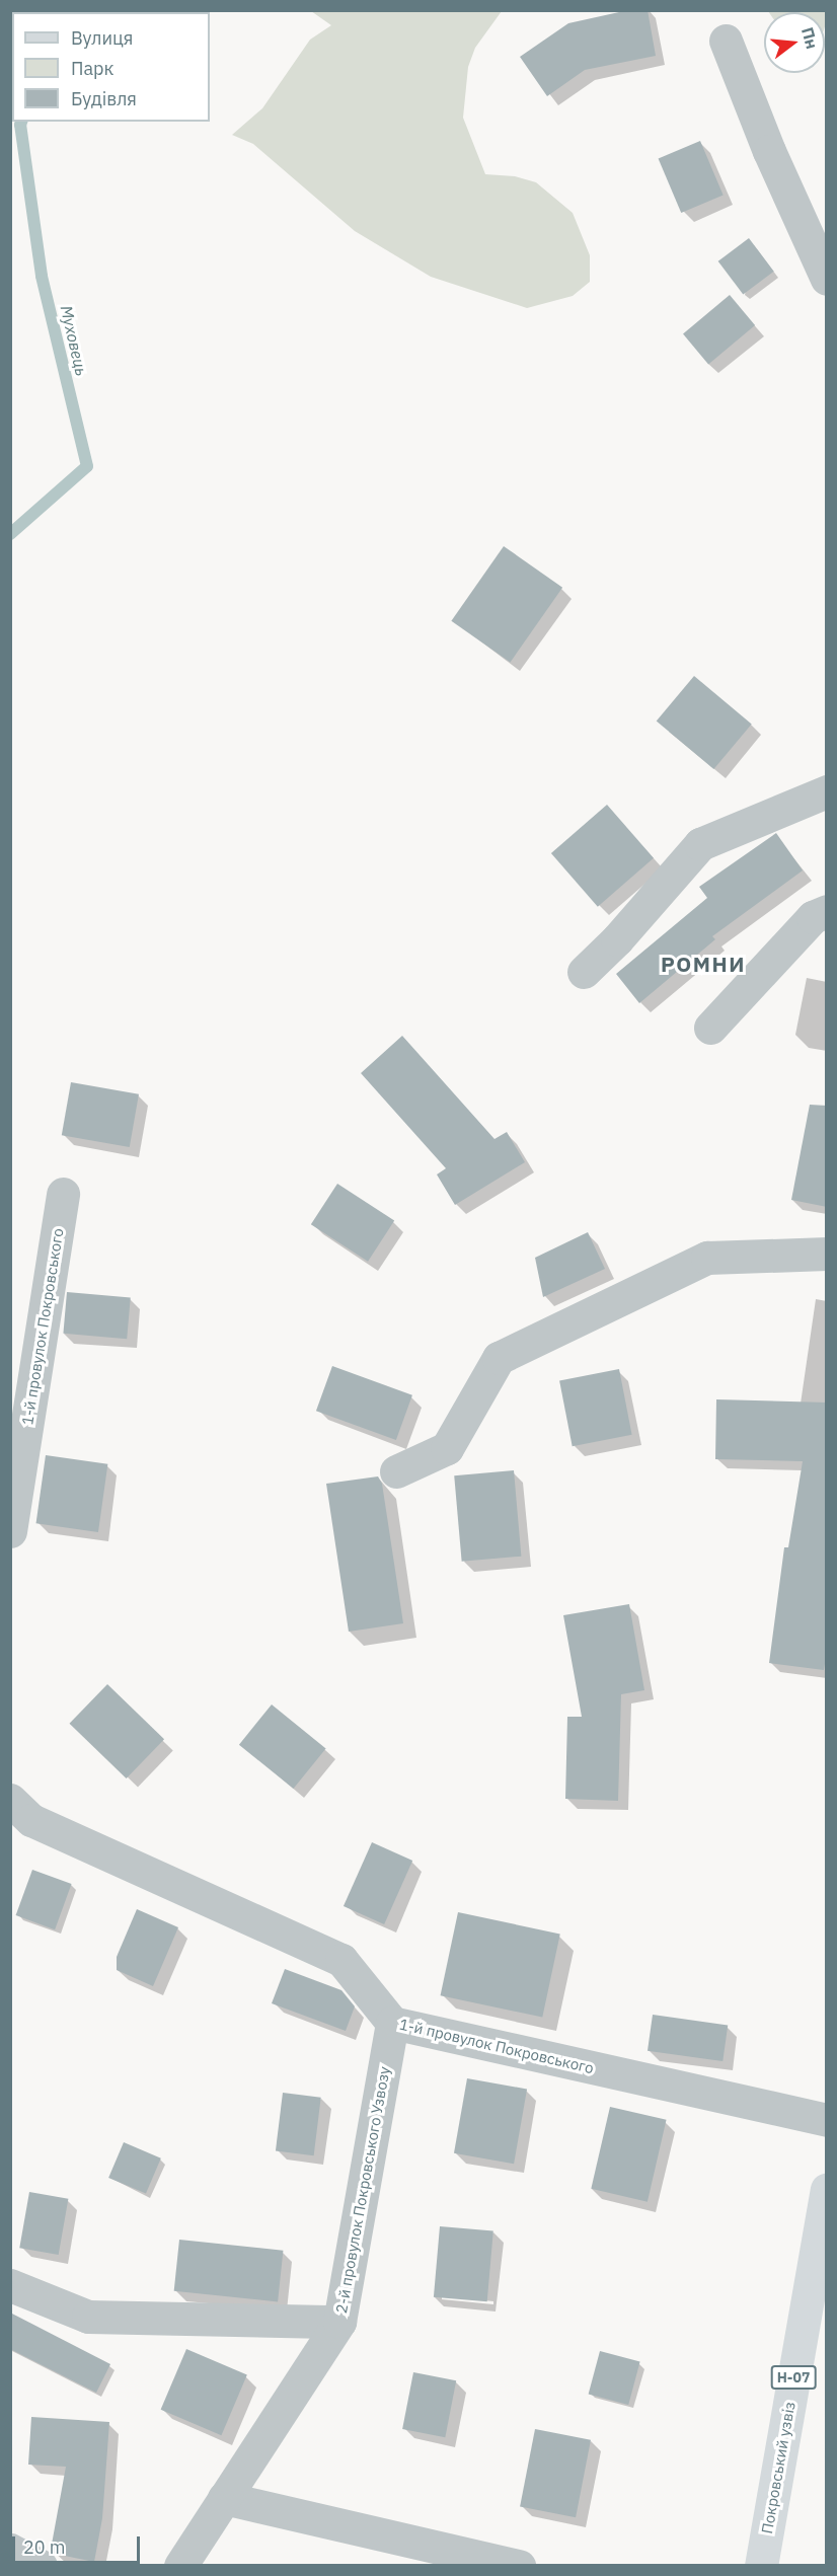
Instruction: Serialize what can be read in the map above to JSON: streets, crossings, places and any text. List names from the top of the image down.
{
  "streets": {
    "main road": ["Н-07", "Покровський узвіз"],
    "street": ["1-й провулок Покровського", "2-й провулок Покровського Узвозу"]
  },
  "crossings": [
    ["1-й провулок Покровського", "2-й провулок Покровського Узвозу"]
  ],
  "districts": ["РОМНИ"],
  "water": ["Муховець"],
  "legend": ["Вулиця", "Парк", "Будівля"],
  "scale_bar": "20 m",
  "north": "right"
}
